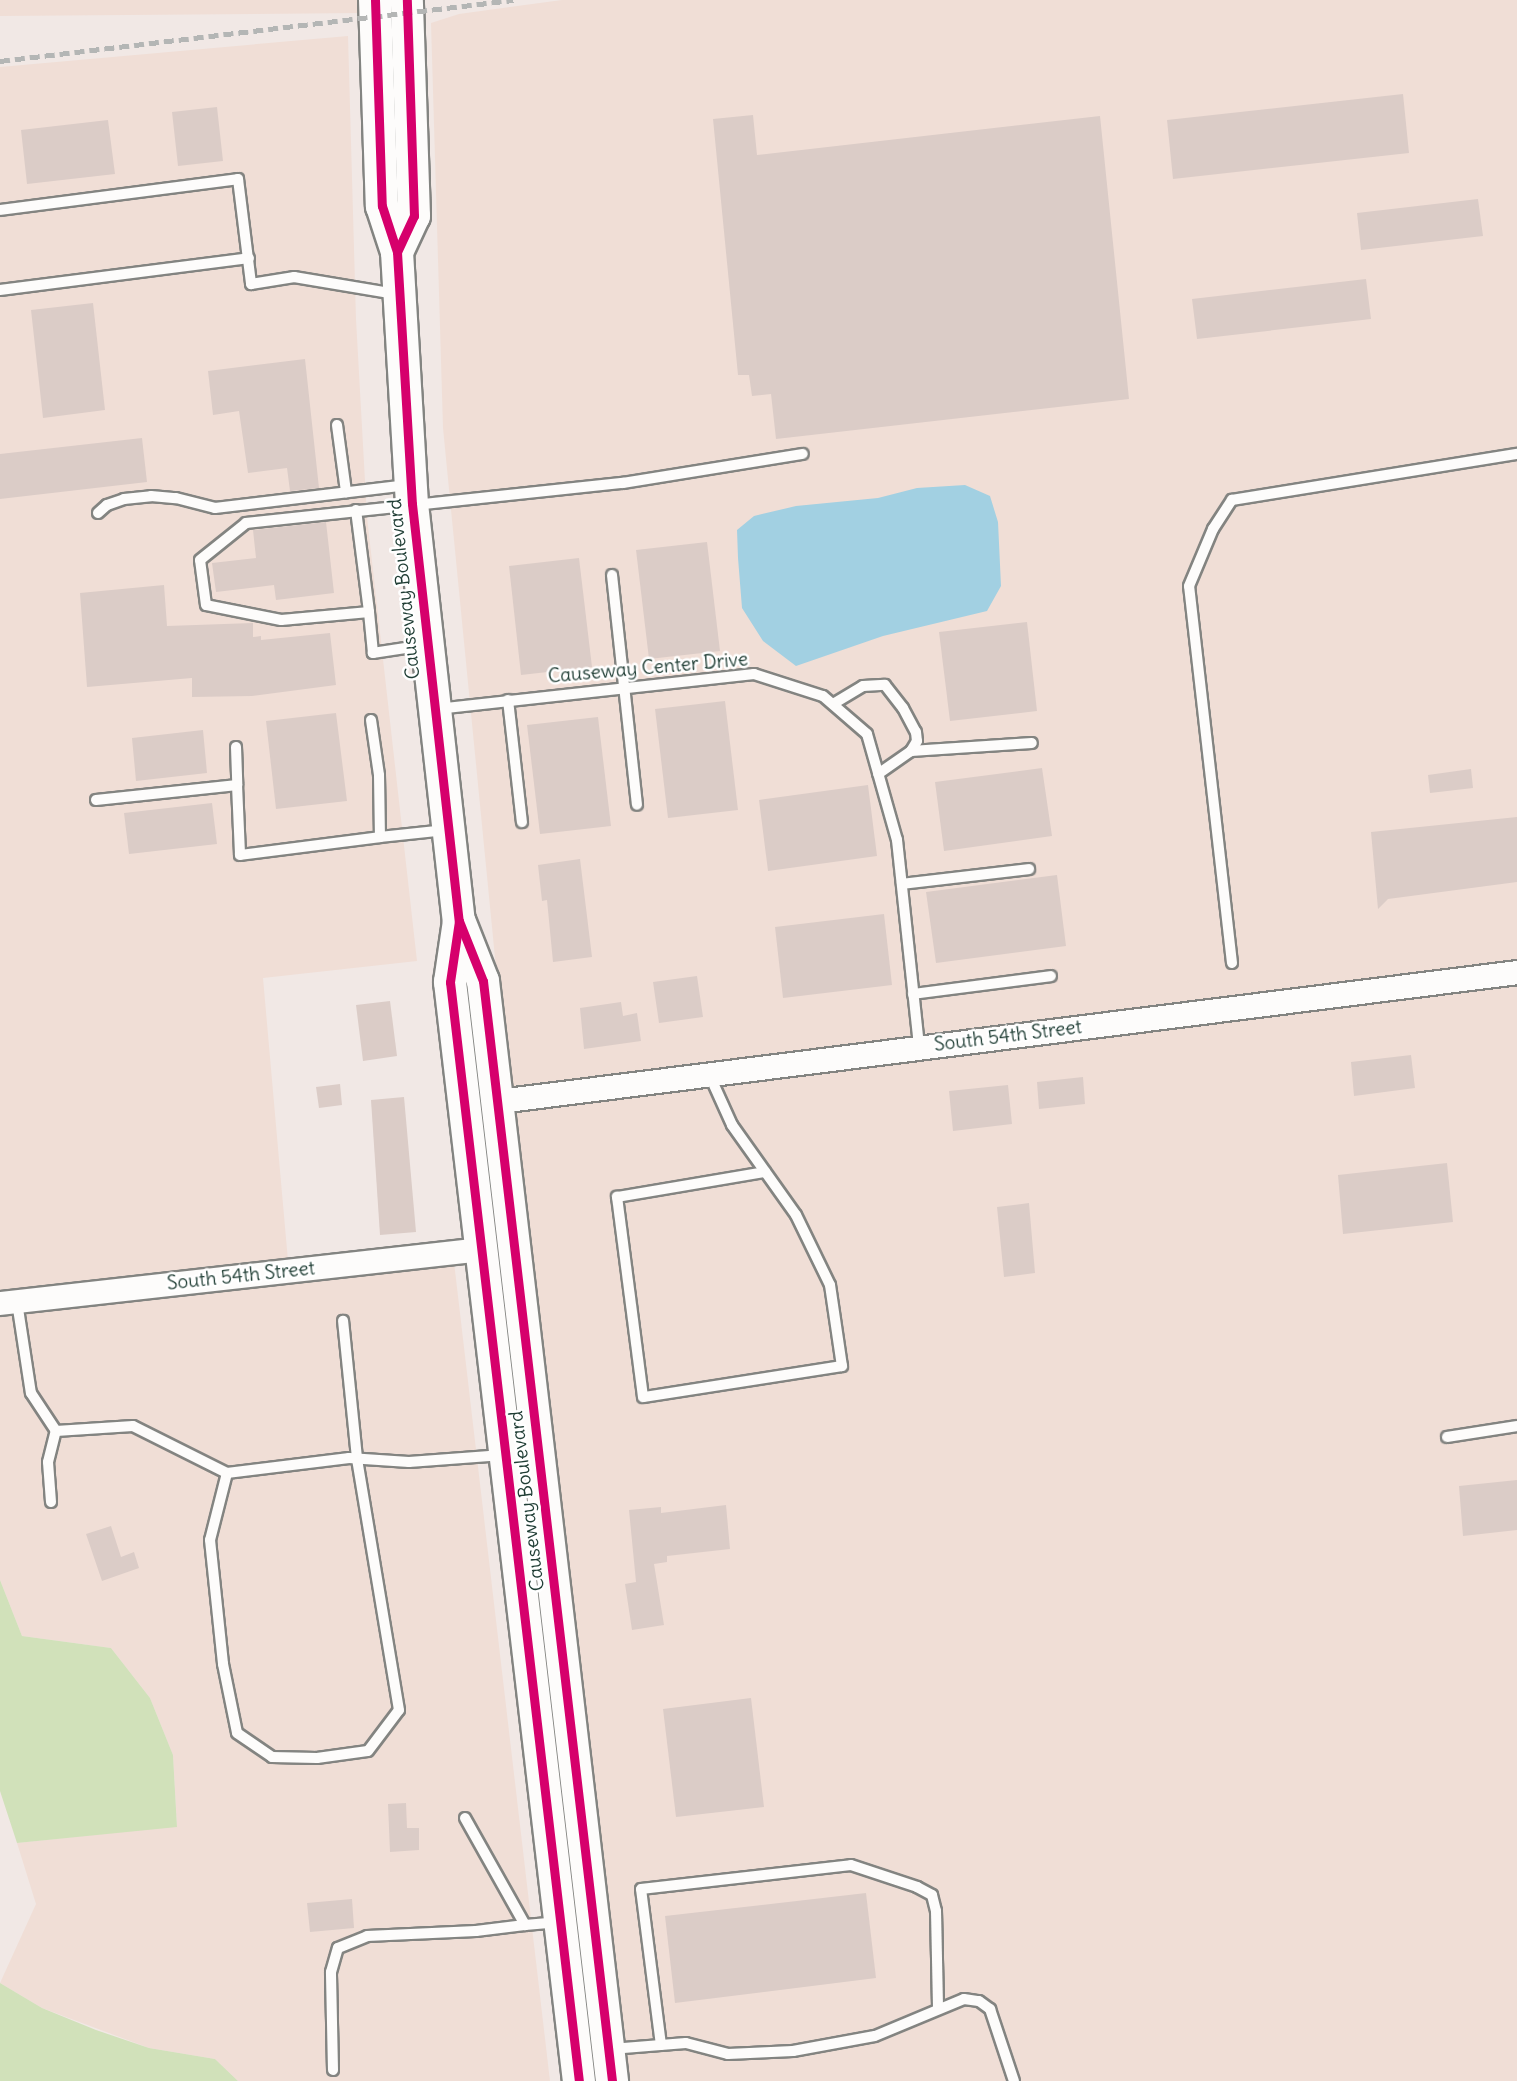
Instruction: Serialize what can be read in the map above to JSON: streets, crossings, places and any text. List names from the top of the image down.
{
  "streets": {
    "main road": ["Causeway Boulevard"],
    "street": ["South 54th Street"],
    "lane": ["Causeway Center Drive"]
  },
  "crossings": [
    ["Causeway Boulevard", "Causeway Center Drive"],
    ["Causeway Boulevard", "South 54th Street"],
    ["Causeway Center Drive", "South 54th Street"]
  ]
}
